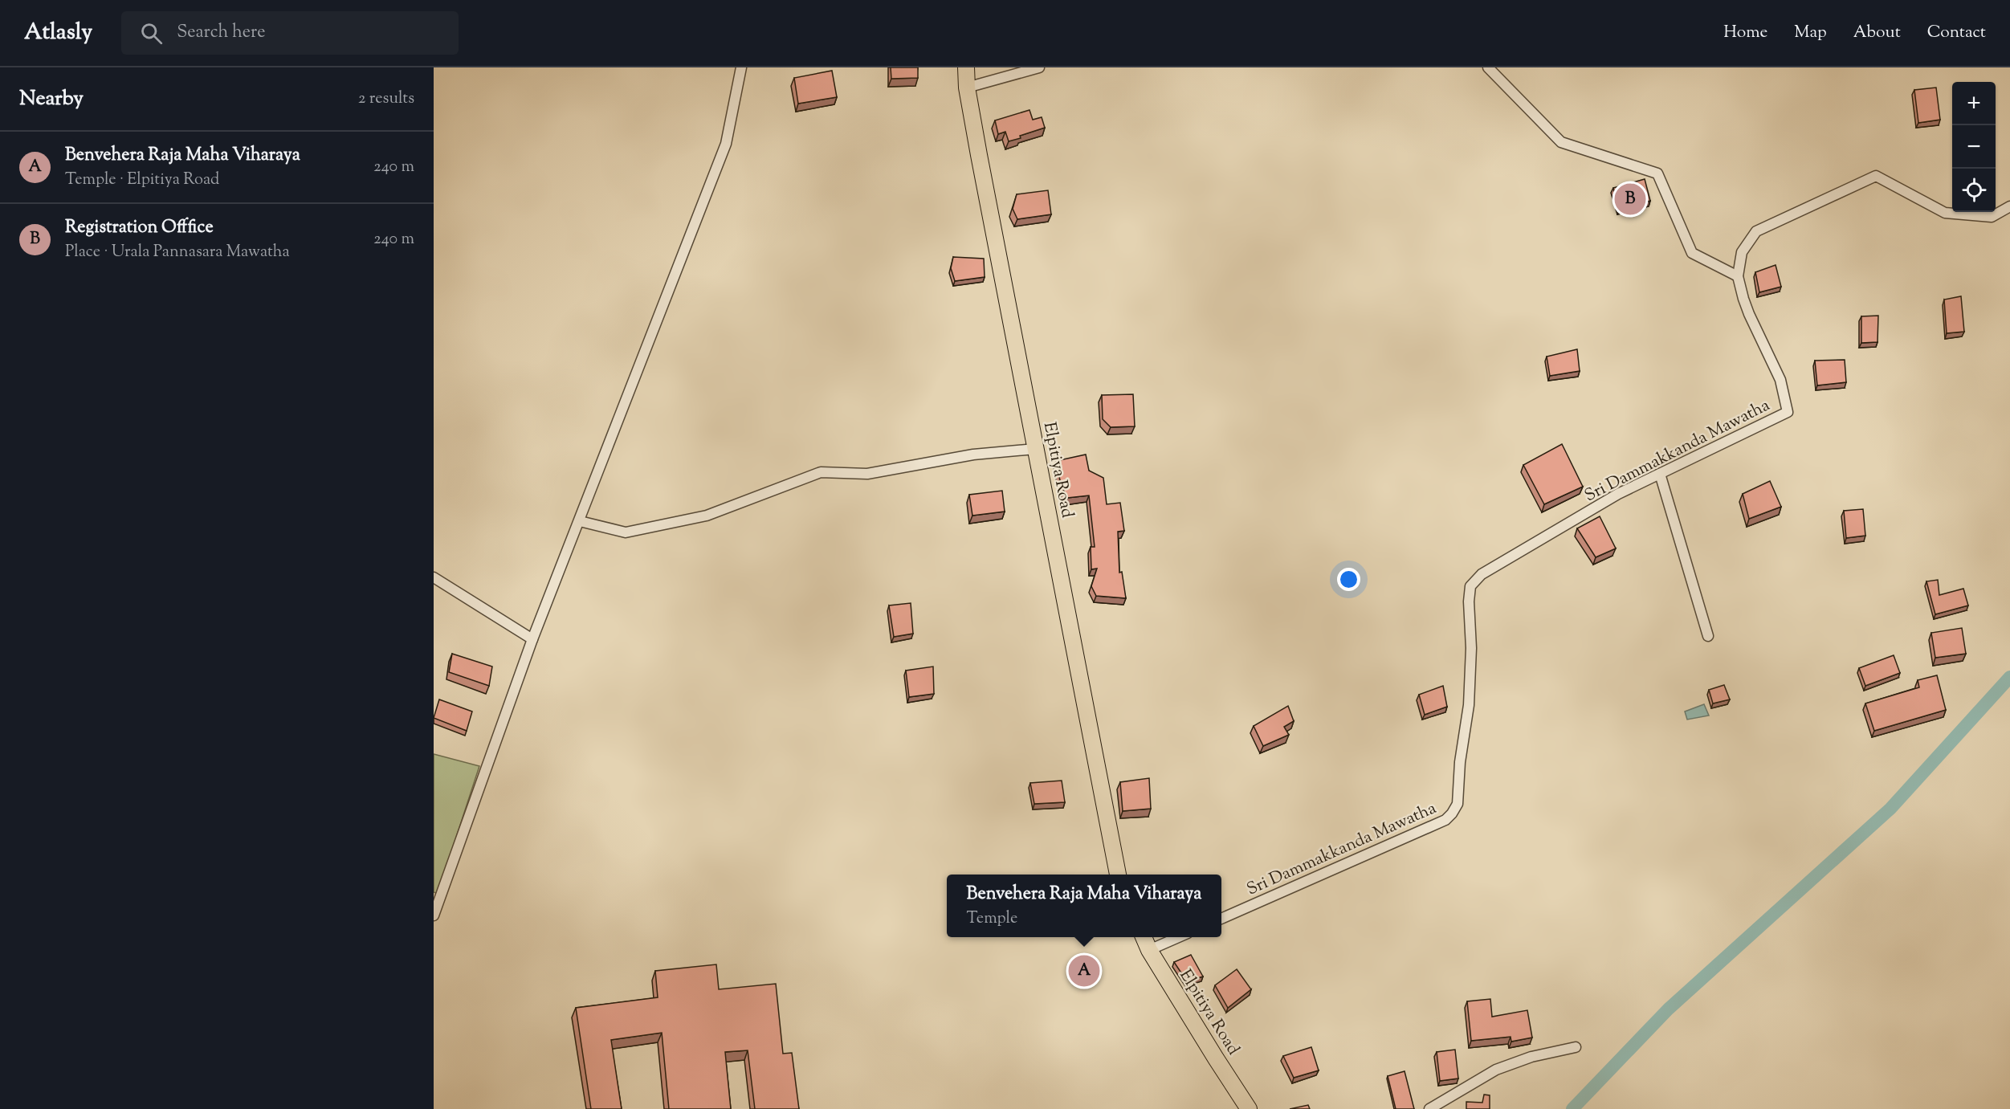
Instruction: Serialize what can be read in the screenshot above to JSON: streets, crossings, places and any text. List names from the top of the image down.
{
  "streets": {
    "main road": ["Elpitiya Road"],
    "street": ["Sri Dammakkanda Mawatha"]
  },
  "page": {
    "header": "Atlasly",
    "search": "Search here",
    "nav": [
      "Home",
      "Map",
      "About",
      "Contact"
    ],
    "heading": ["Nearby", "2 results"],
    "map_buttons": ["+", "−"],
    "list": [
      {
        "mark": "A",
        "name": "Benvehera Raja Maha Viharaya",
        "note": "Temple · Elpitiya Road",
        "value": "240 m"
      },
      {
        "mark": "B",
        "name": "Registration Offfice",
        "note": "Place · Urala Pannasara Mawatha",
        "value": "240 m"
      }
    ],
    "pins": ["B", "A"],
    "popup": ["Benvehera Raja Maha Viharaya", "Temple"]
  }
}
